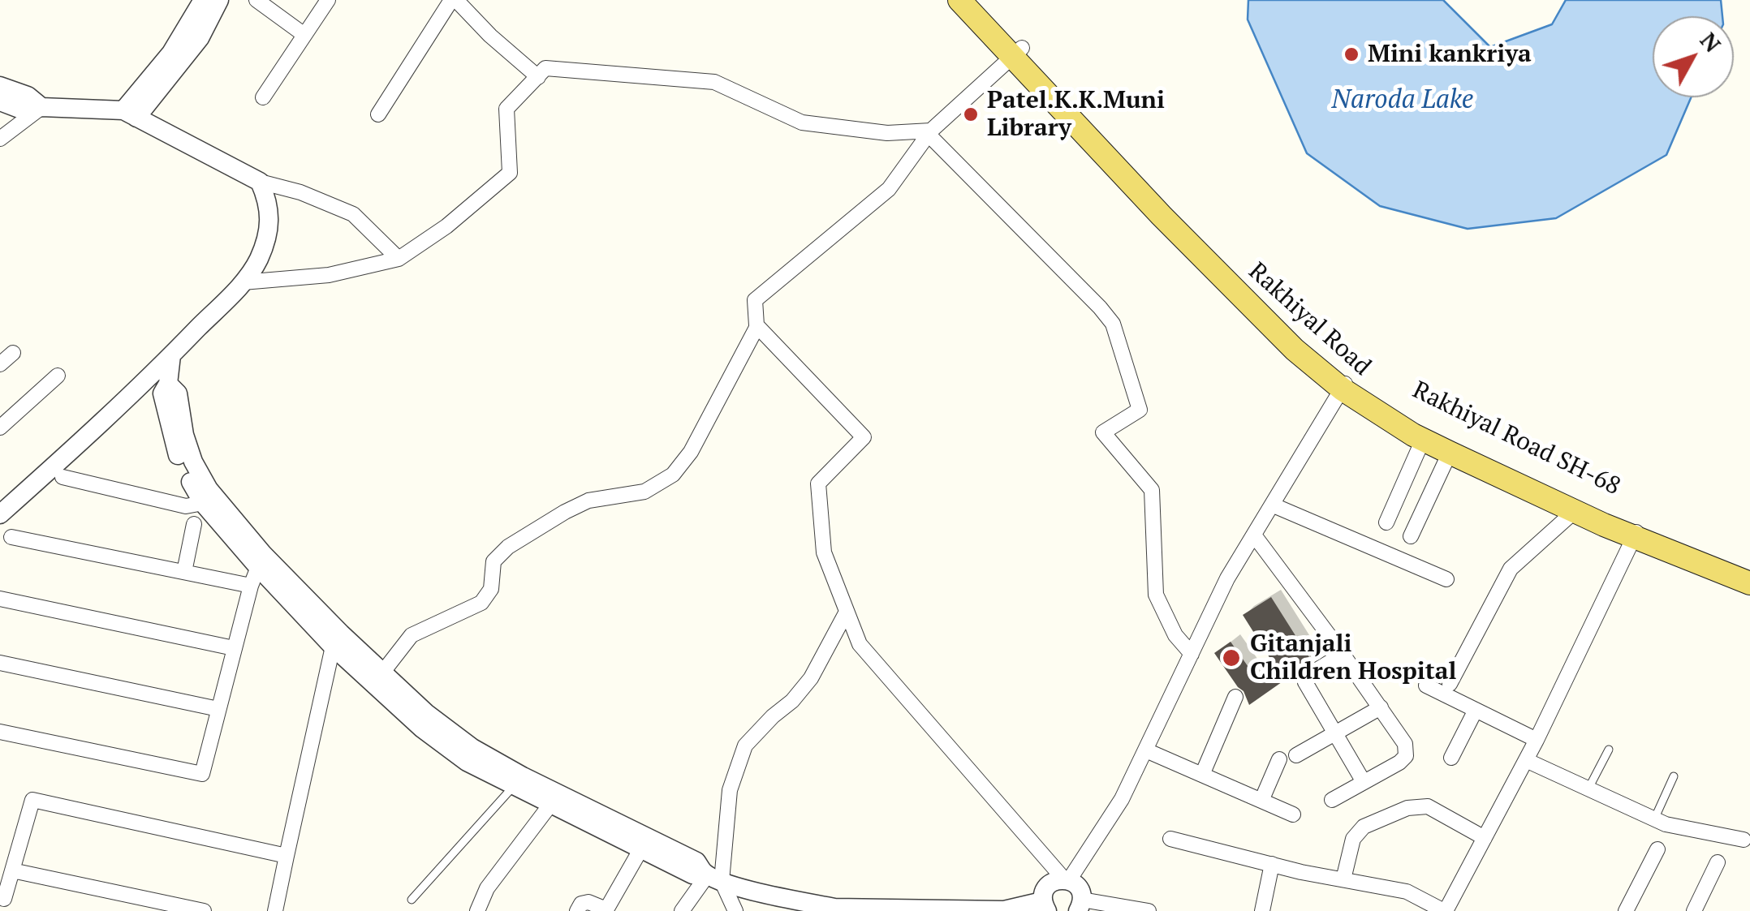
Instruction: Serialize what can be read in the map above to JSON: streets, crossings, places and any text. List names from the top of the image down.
{
  "streets": {
    "main road": ["Rakhiyal Road", "Rakhiyal Road SH-68"]
  },
  "crossings": [
    ["Rakhiyal Road", "Rakhiyal Road SH-68"]
  ],
  "water": ["Naroda Lake"],
  "places": ["Mini kankriya", "Patel.K.K.Muni Library", "Gitanjali Children Hospital"],
  "north": "top right"
}
